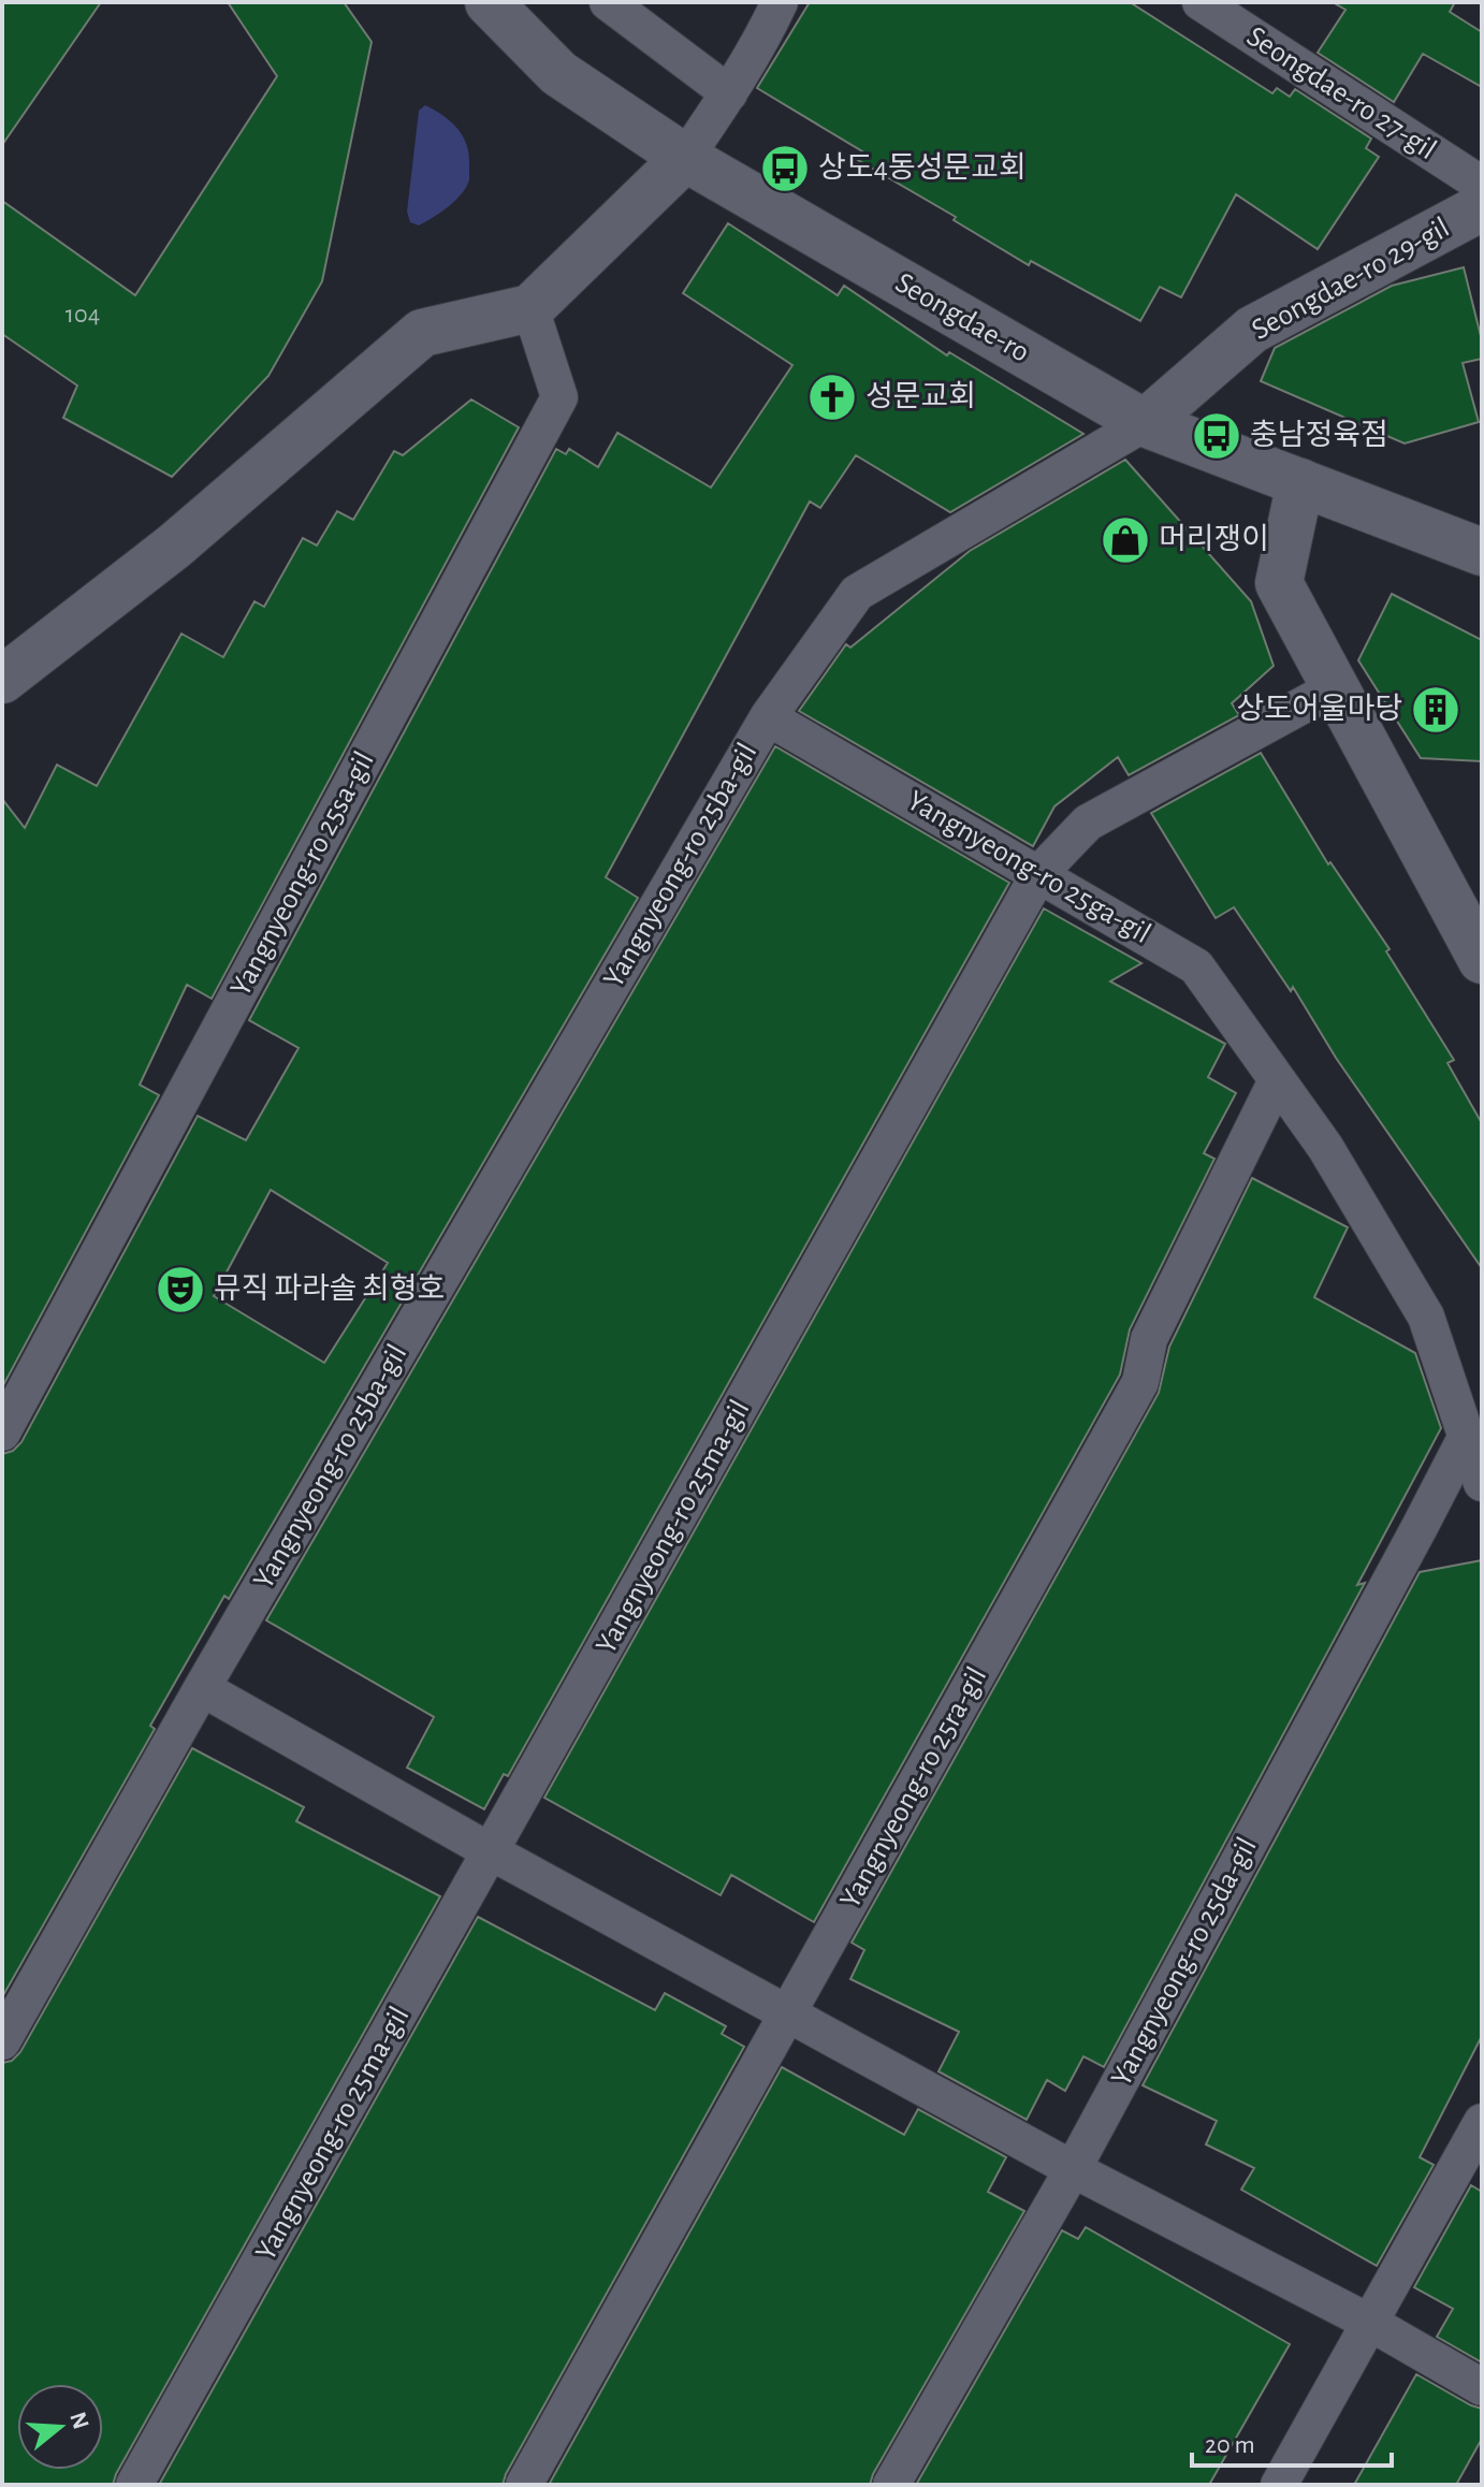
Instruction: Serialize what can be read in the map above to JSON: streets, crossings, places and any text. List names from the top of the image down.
{
  "streets": {
    "street": ["Seongdae-ro 29-gil", "Seongdae-ro"],
    "lane": [
      "Seongdae-ro 27-gil",
      "Yangnyeong-ro 25ba-gil",
      "Yangnyeong-ro 25ga-gil",
      "Yangnyeong-ro 25sa-gil",
      "Yangnyeong-ro 25ma-gil",
      "Yangnyeong-ro 25ra-gil",
      "Yangnyeong-ro 25da-gil"
    ]
  },
  "crossings": [
    ["Seongdae-ro 29-gil", "Seongdae-ro"],
    ["Yangnyeong-ro 25ba-gil", "Yangnyeong-ro 25ga-gil"],
    ["Yangnyeong-ro 25ga-gil", "Yangnyeong-ro 25ma-gil"],
    ["Yangnyeong-ro 25ga-gil", "Yangnyeong-ro 25ra-gil"],
    ["Yangnyeong-ro 25ga-gil", "Yangnyeong-ro 25da-gil"]
  ],
  "places": {
    "bus stop": ["상도4동성문교회", "충남정육점"],
    "church": ["성문교회"],
    "shop": ["머리쟁이"],
    "building": ["상도어울마당"],
    "theatre": ["뮤직 파라솔 최형호"]
  },
  "house_numbers": ["104"],
  "scale_bar": "20 m",
  "north": "right"
}
